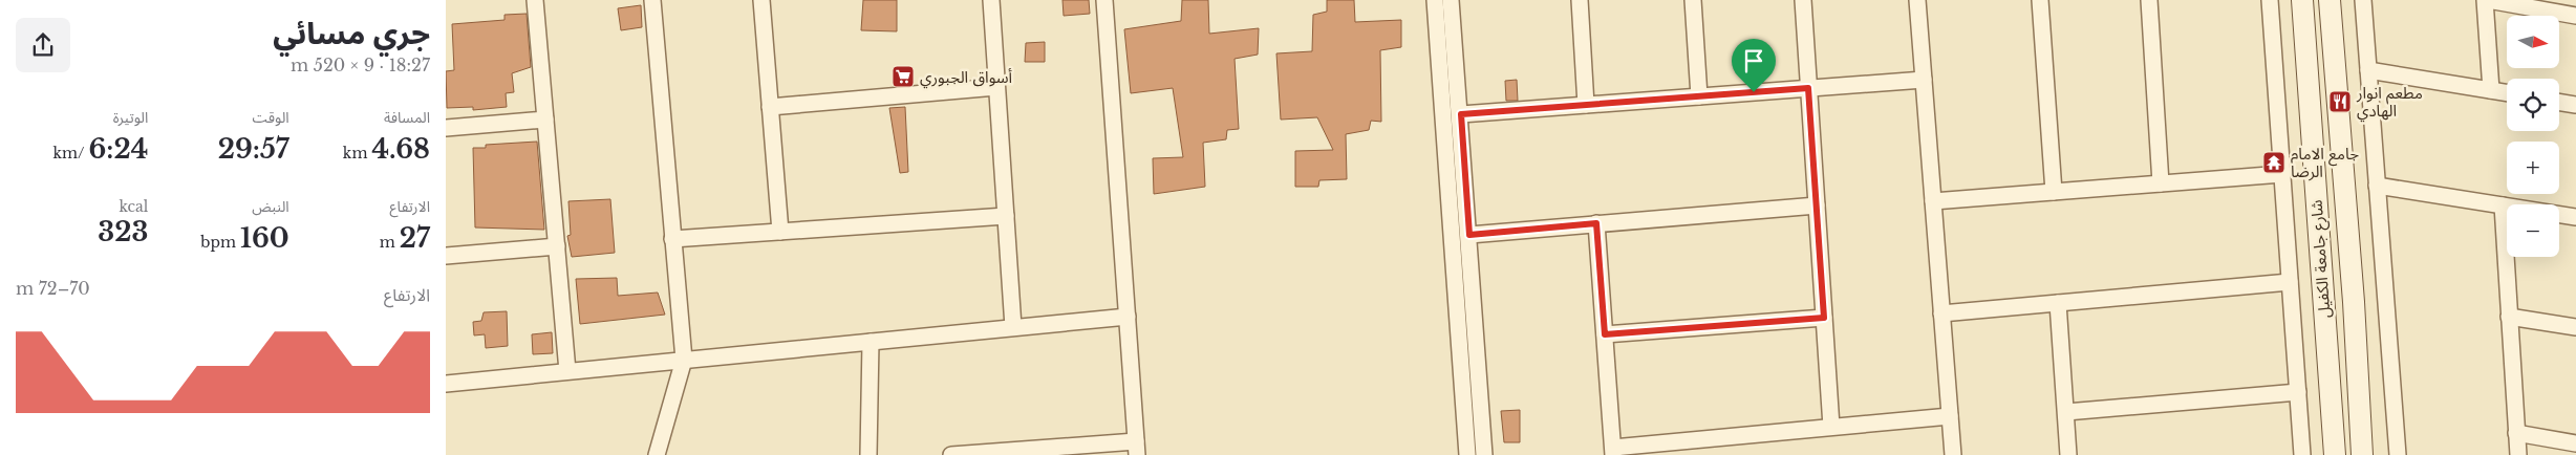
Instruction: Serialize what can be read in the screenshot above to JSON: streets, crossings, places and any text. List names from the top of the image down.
{
  "streets": {
    "main road": ["شارع جامعة الكفيل"]
  },
  "places": {
    "supermarket": ["أسواق الجبوري"],
    "restaurant": ["مطعم انوار الهادي"],
    "temple": ["جامع الامام الرضا"]
  },
  "north": "right",
  "page": {
    "heading": ["جري مسائي", "18:27 · 9 × 520 m"],
    "map_buttons": ["+", "−"],
    "stats": [
      ["المسافة", "4.68 km"],
      ["الوقت", "29:57"],
      ["الوتيرة", "6:24 /km"],
      ["الارتفاع", "27 m"],
      ["النبض", "160 bpm"],
      ["kcal", "323"]
    ],
    "chart": ["الارتفاع", "70–72 m"]
  }
}
